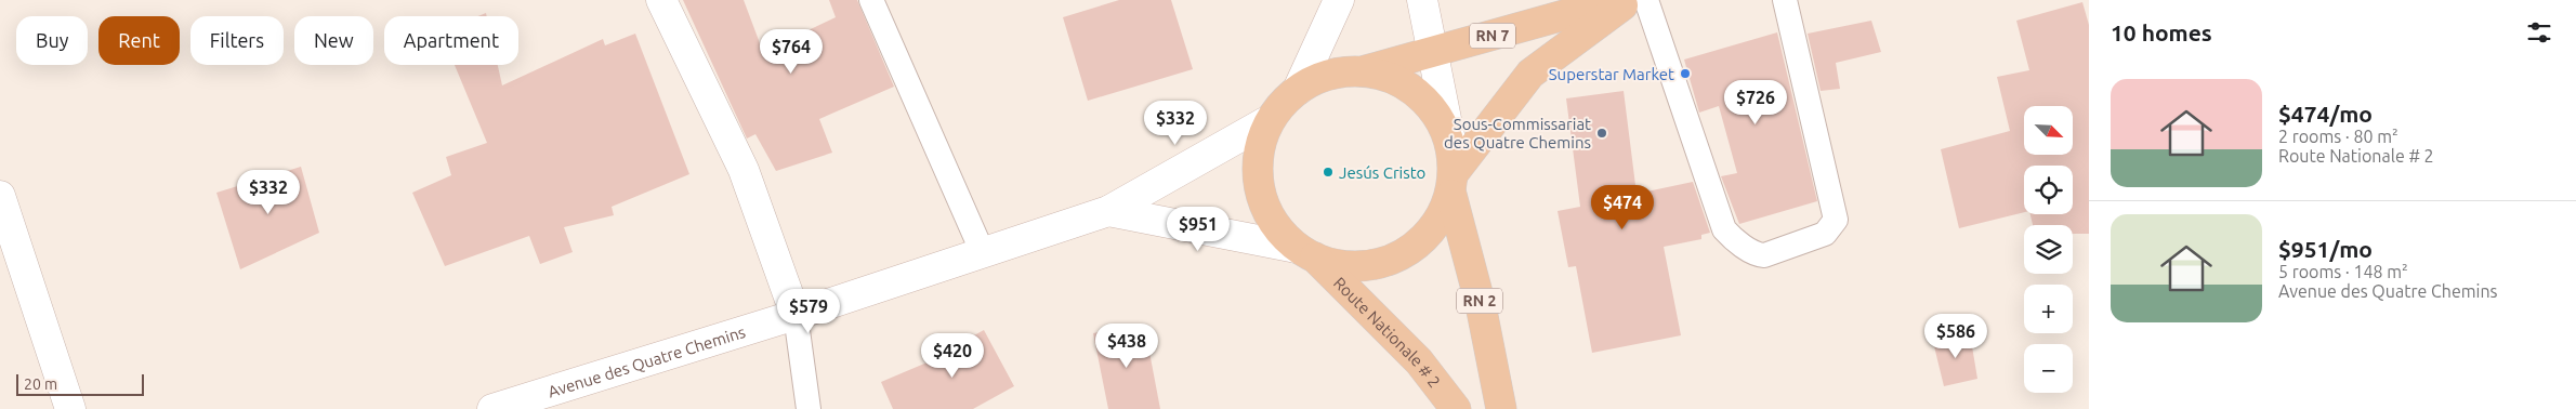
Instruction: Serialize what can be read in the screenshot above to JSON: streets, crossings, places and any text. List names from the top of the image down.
{
  "streets": {
    "main road": [
      "RN 7",
      "RN 2",
      "Route Nationale # 2",
      "Avenue des Quatre Chemins"
    ]
  },
  "crossings": [
    ["Route Nationale # 2", "Avenue des Quatre Chemins"]
  ],
  "places": ["Superstar Market", "Sous-Commissariat des Quatre Chemins", "Jesús Cristo"],
  "scale_bar": "20 m",
  "north": "bottom right",
  "page": {
    "heading": "10 homes",
    "chip": [
      "Buy",
      "Rent",
      "Filters",
      "New",
      "Apartment"
    ],
    "price": [
      "$764",
      "$726",
      "$332",
      "$332",
      "$474",
      "$951",
      "$579",
      "$586",
      "$438",
      "$420"
    ],
    "list": [
      {
        "name": "$474/mo",
        "note": "2 rooms · 80 m² · Route Nationale # 2"
      },
      {
        "name": "$951/mo",
        "note": "5 rooms · 148 m² · Avenue des Quatre Chemins"
      }
    ],
    "map_buttons": ["+", "−"],
    "scale": "20 m"
  }
}
